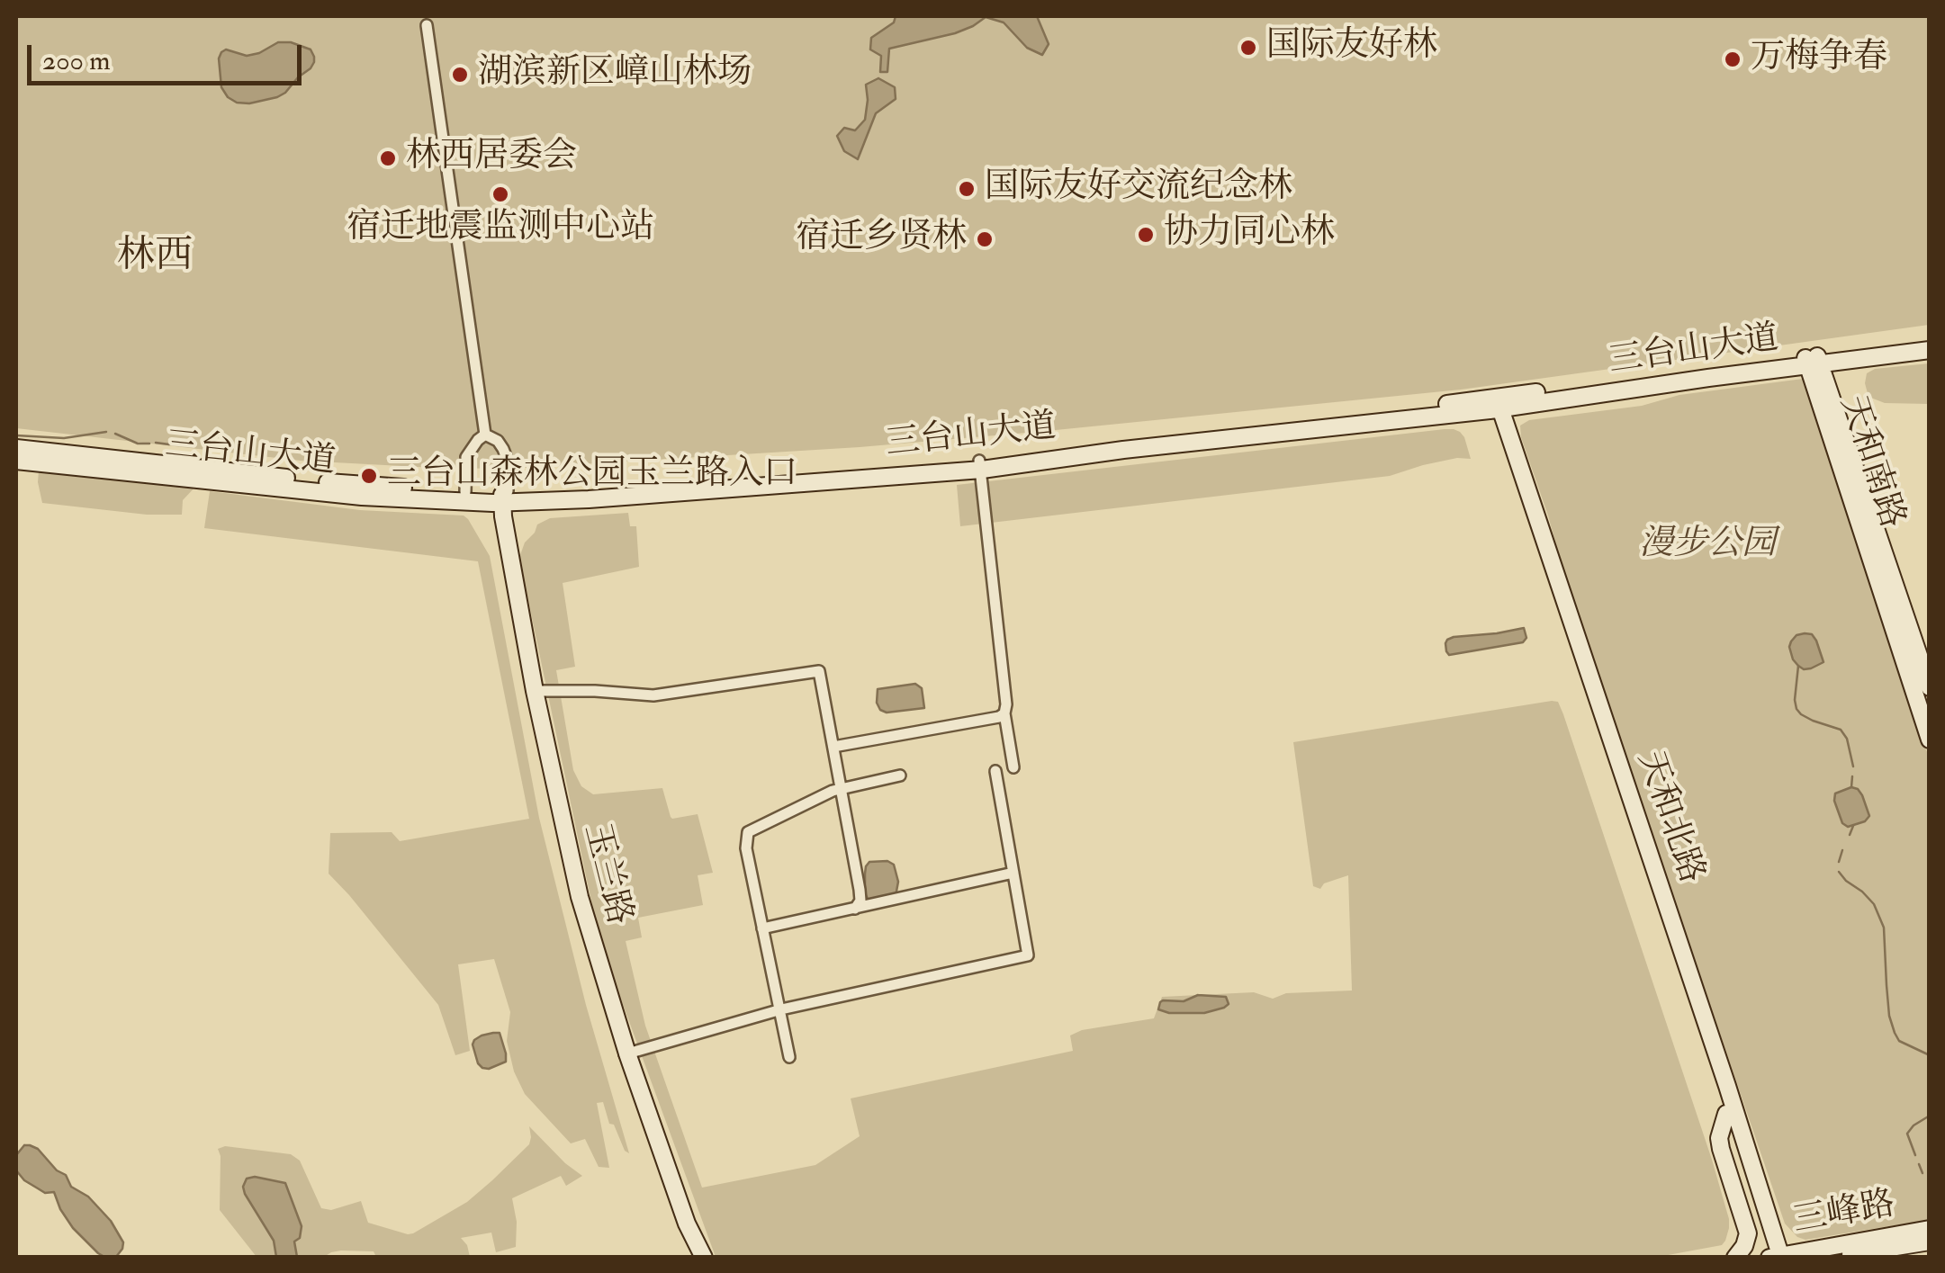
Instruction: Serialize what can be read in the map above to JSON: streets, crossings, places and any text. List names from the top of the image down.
{
  "streets": {
    "street": [
      "三台山大道",
      "天和南路",
      "天和北路",
      "玉兰路",
      "三峰路"
    ]
  },
  "crossings": [
    ["三台山大道", "天和南路"],
    ["三台山大道", "天和北路"],
    ["三台山大道", "玉兰路"],
    ["天和北路", "三峰路"]
  ],
  "districts": ["林西"],
  "parks": ["漫步公园"],
  "places": [
    "国际友好林",
    "万梅争春",
    "湖滨新区嶂山林场",
    "林西居委会",
    "国际友好交流纪念林",
    "宿迁地震监测中心站",
    "协力同心林",
    "宿迁乡贤林",
    "三台山森林公园玉兰路入口"
  ],
  "scale_bar": "200 m"
}
